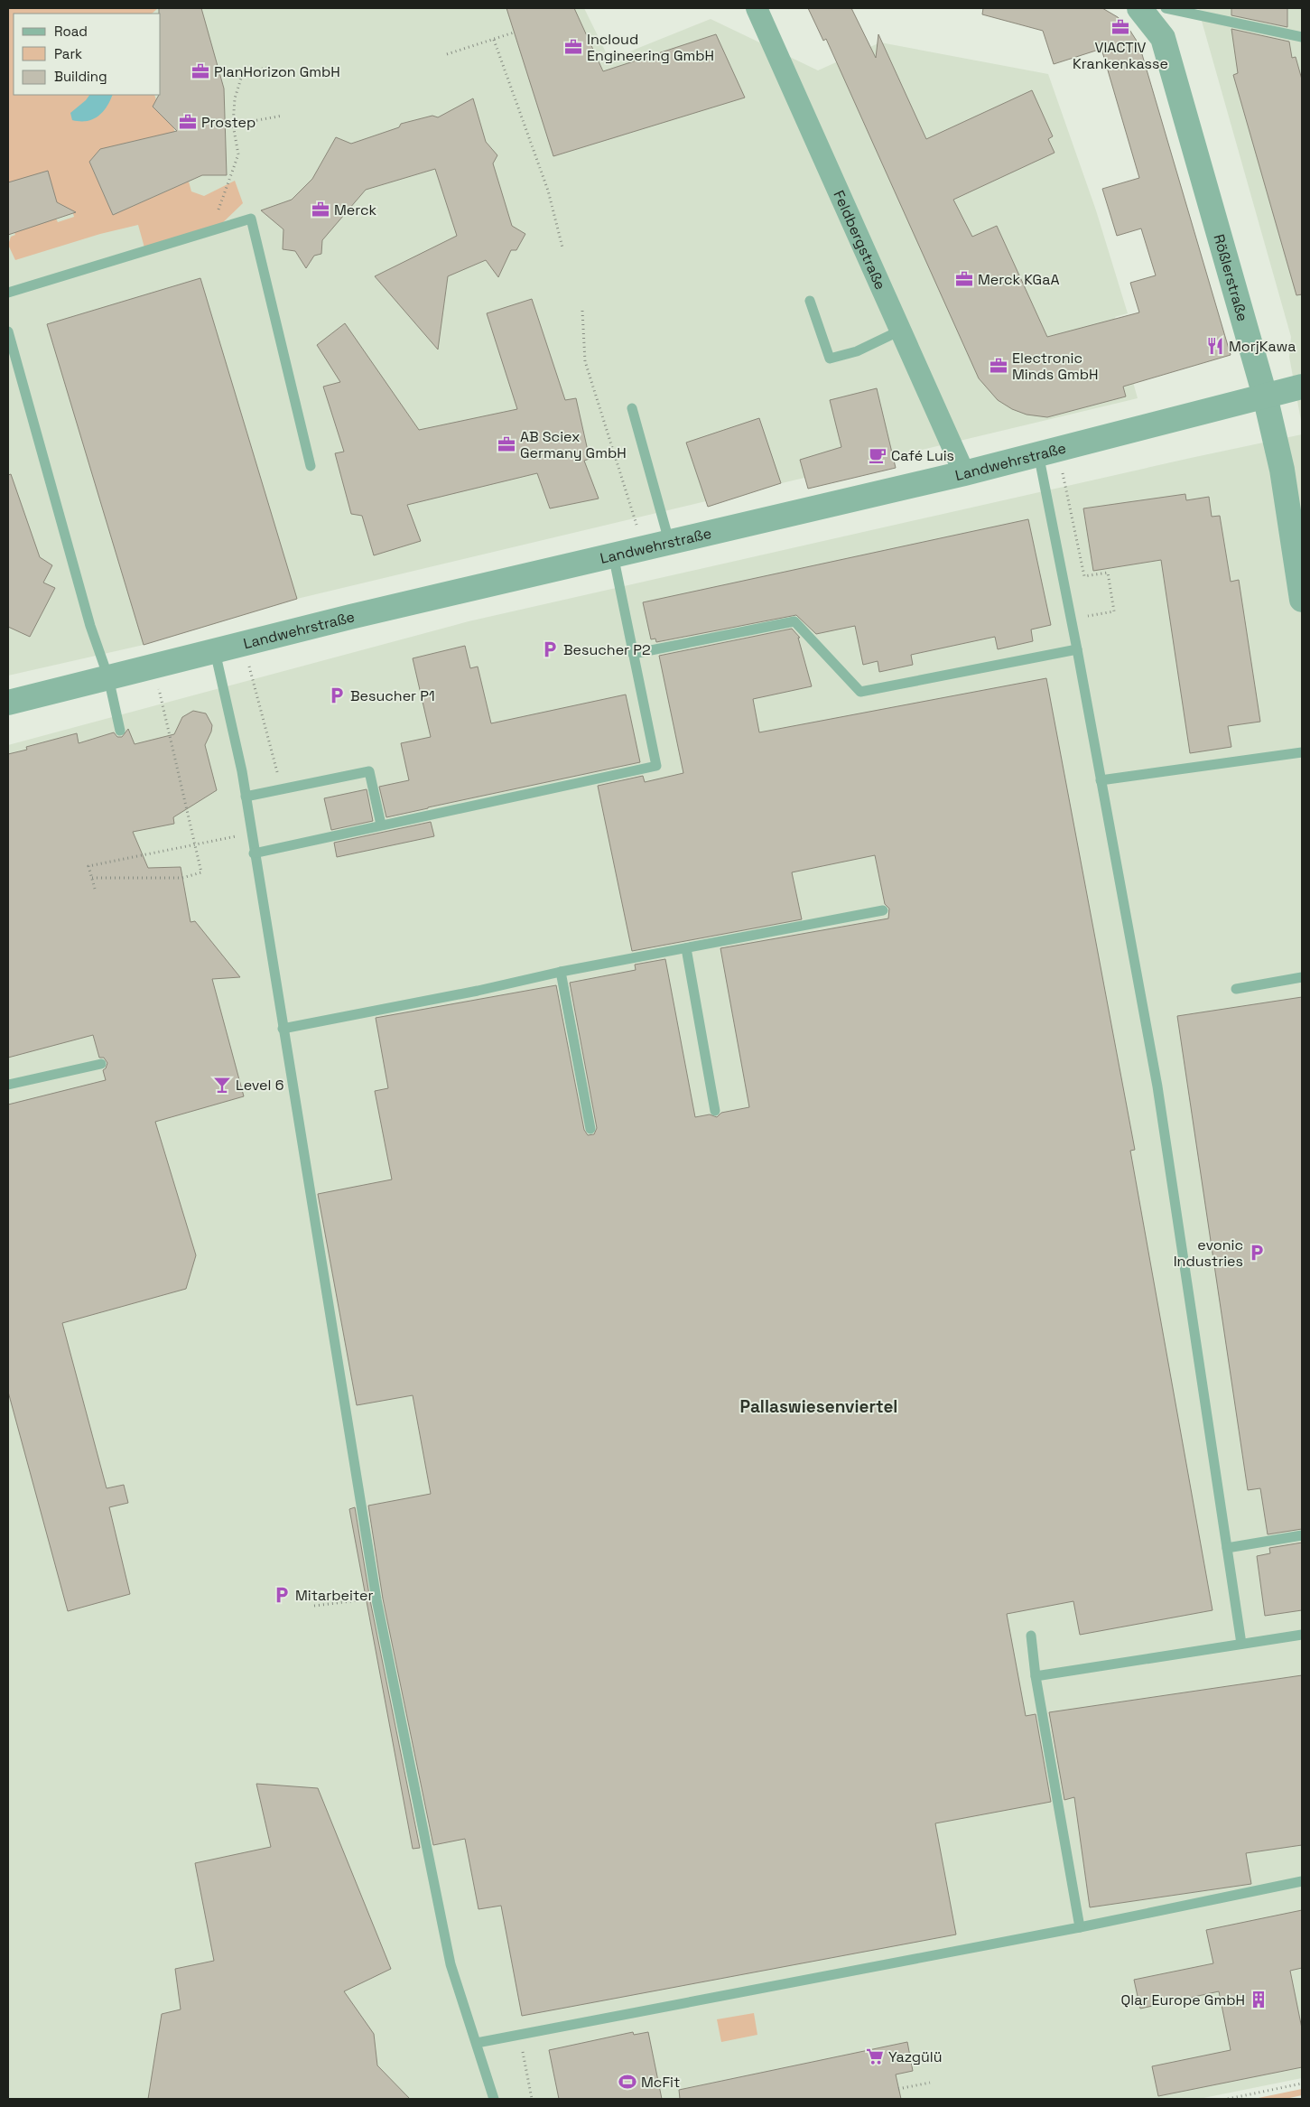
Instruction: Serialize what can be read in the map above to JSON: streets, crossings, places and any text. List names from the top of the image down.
{
  "streets": {
    "street": ["Feldbergstraße", "Rößlerstraße", "Landwehrstraße"]
  },
  "crossings": [
    ["Feldbergstraße", "Landwehrstraße"],
    ["Rößlerstraße", "Landwehrstraße"]
  ],
  "districts": ["Pallaswiesenviertel"],
  "places": {
    "office": [
      "VIACTIV Krankenkasse",
      "Incloud Engineering GmbH",
      "PlanHorizon GmbH",
      "Prostep",
      "Merck",
      "Merck KGaA",
      "Electronic Minds GmbH",
      "AB Sciex Germany GmbH"
    ],
    "restaurant": ["MorjKawa"],
    "cafe": ["Café Luis"],
    "parking": [
      "Besucher P2",
      "Besucher P1",
      "evonic Industries",
      "Mitarbeiter"
    ],
    "bar": ["Level 6"],
    "building": ["Qlar Europe GmbH"],
    "supermarket": ["Yazgülü"],
    "sports": ["McFit"]
  },
  "legend": ["Road", "Park", "Building"]
}
